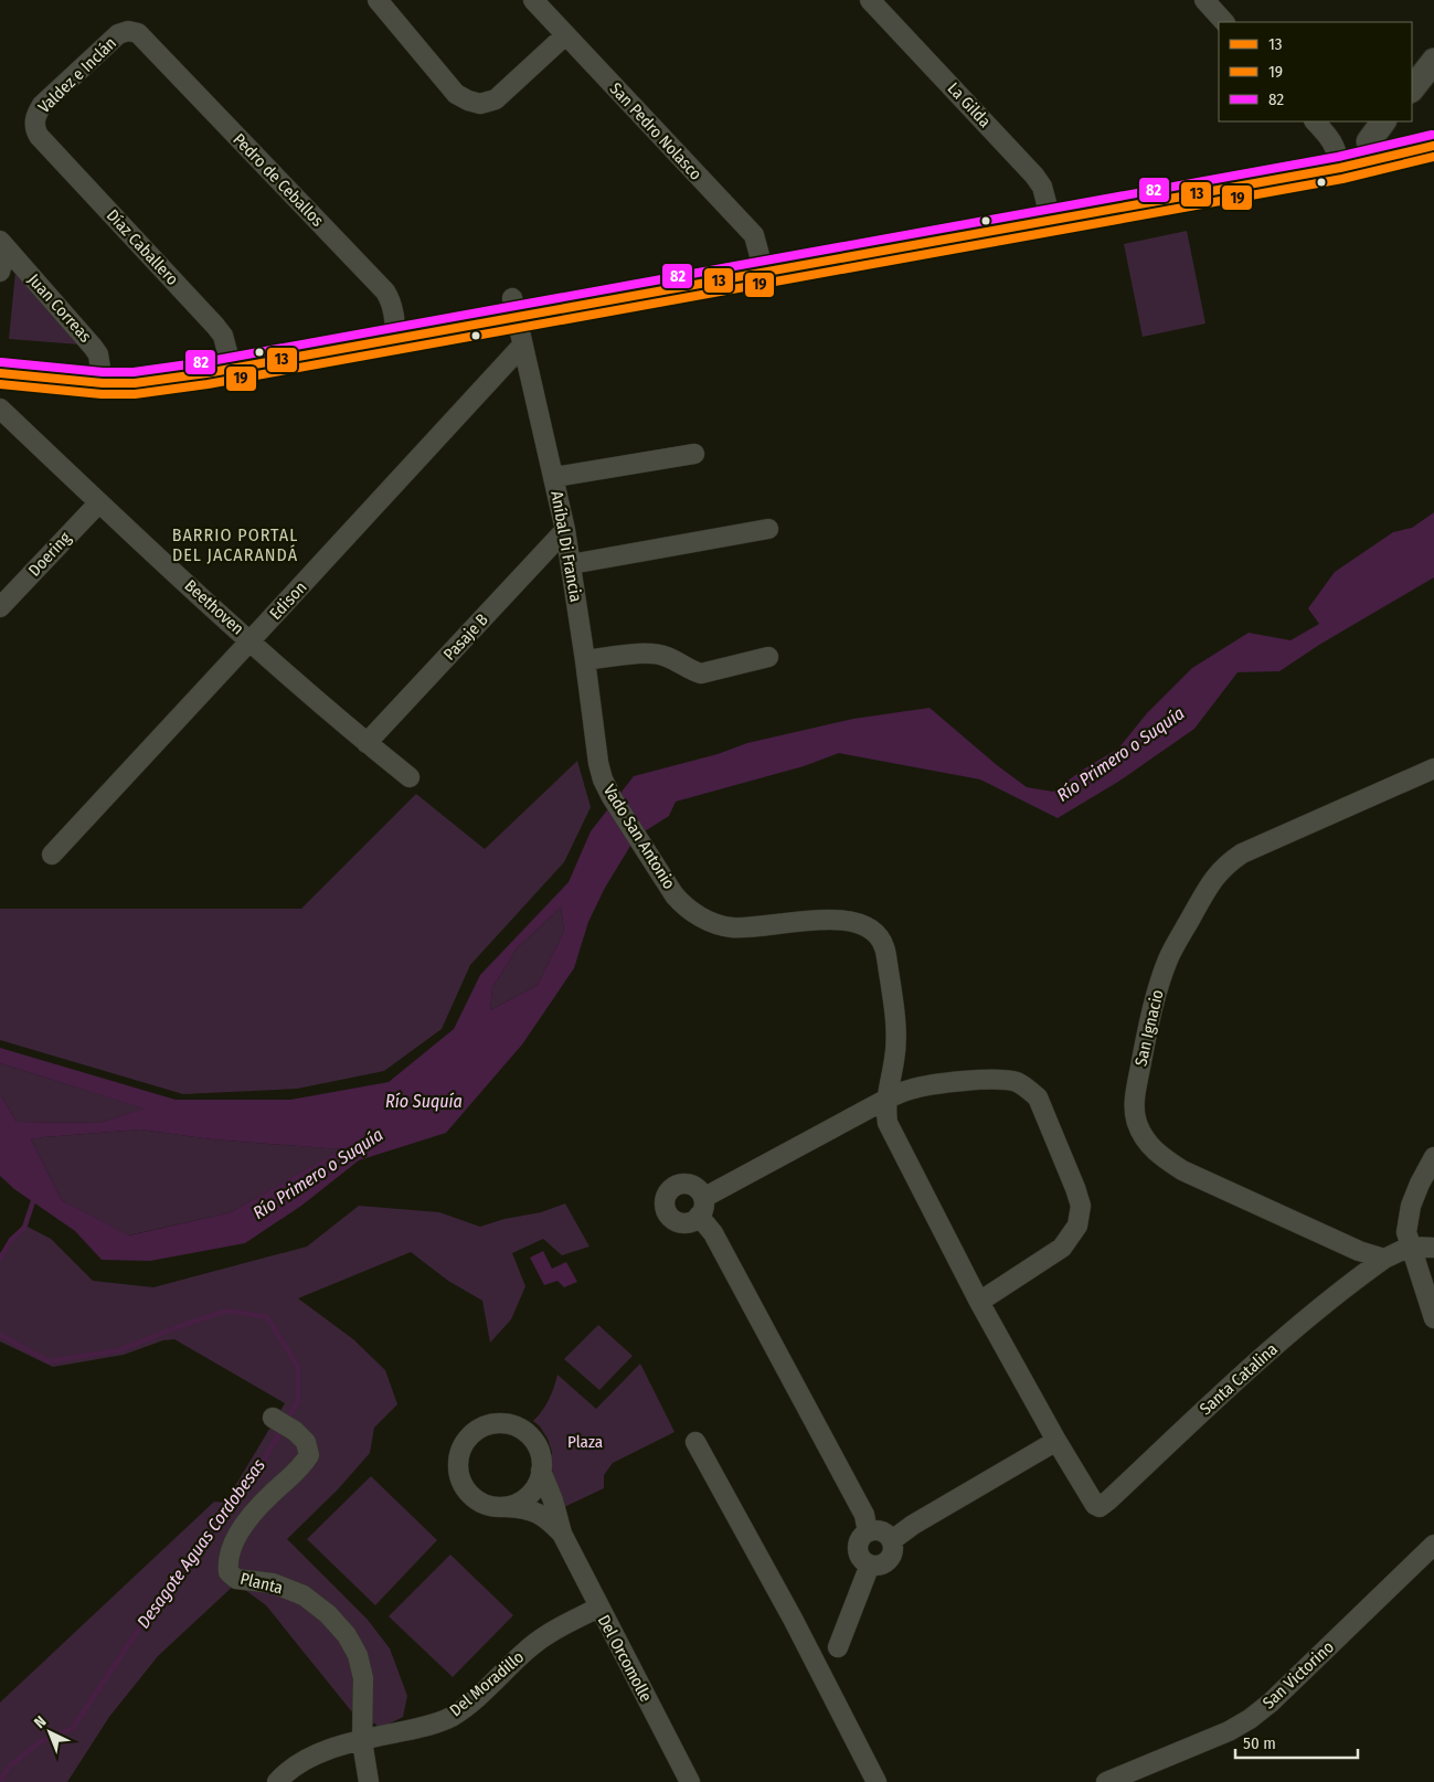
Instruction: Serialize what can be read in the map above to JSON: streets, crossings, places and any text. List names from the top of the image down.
{
  "streets": {
    "street": [
      "Valdez e Inclán",
      "La Gilda",
      "San Pedro Nolasco",
      "Pedro de Ceballos",
      "Díaz Caballero",
      "Juan Correas",
      "Aníbal Di Francia",
      "Doering",
      "Edison",
      "Beethoven",
      "Pasaje B",
      "Vado San Antonio",
      "San Ignacio",
      "Santa Catalina",
      "Planta",
      "Del Orcomolle",
      "San Victorino",
      "Del Moradillo"
    ]
  },
  "crossings": [
    ["Valdez e Inclán", "Pedro de Ceballos"],
    ["Valdez e Inclán", "Díaz Caballero"],
    ["Aníbal Di Francia", "Edison"],
    ["Aníbal Di Francia", "Pasaje B"],
    ["Aníbal Di Francia", "Vado San Antonio"],
    ["Doering", "Beethoven"],
    ["Edison", "Beethoven"],
    ["Beethoven", "Pasaje B"],
    ["San Ignacio", "Santa Catalina"],
    ["Planta", "Del Moradillo"],
    ["Del Orcomolle", "Del Moradillo"]
  ],
  "districts": ["BARRIO PORTAL DEL JACARANDÁ"],
  "water": ["Río Primero o Suquía", "Río Suquía", "Desagote Aguas Cordobesas"],
  "parks": ["Plaza"],
  "lines": ["transit line 82", "transit line 13", "transit line 19"],
  "legend": ["13", "19", "82"],
  "scale_bar": "50 m",
  "north": "top left"
}
